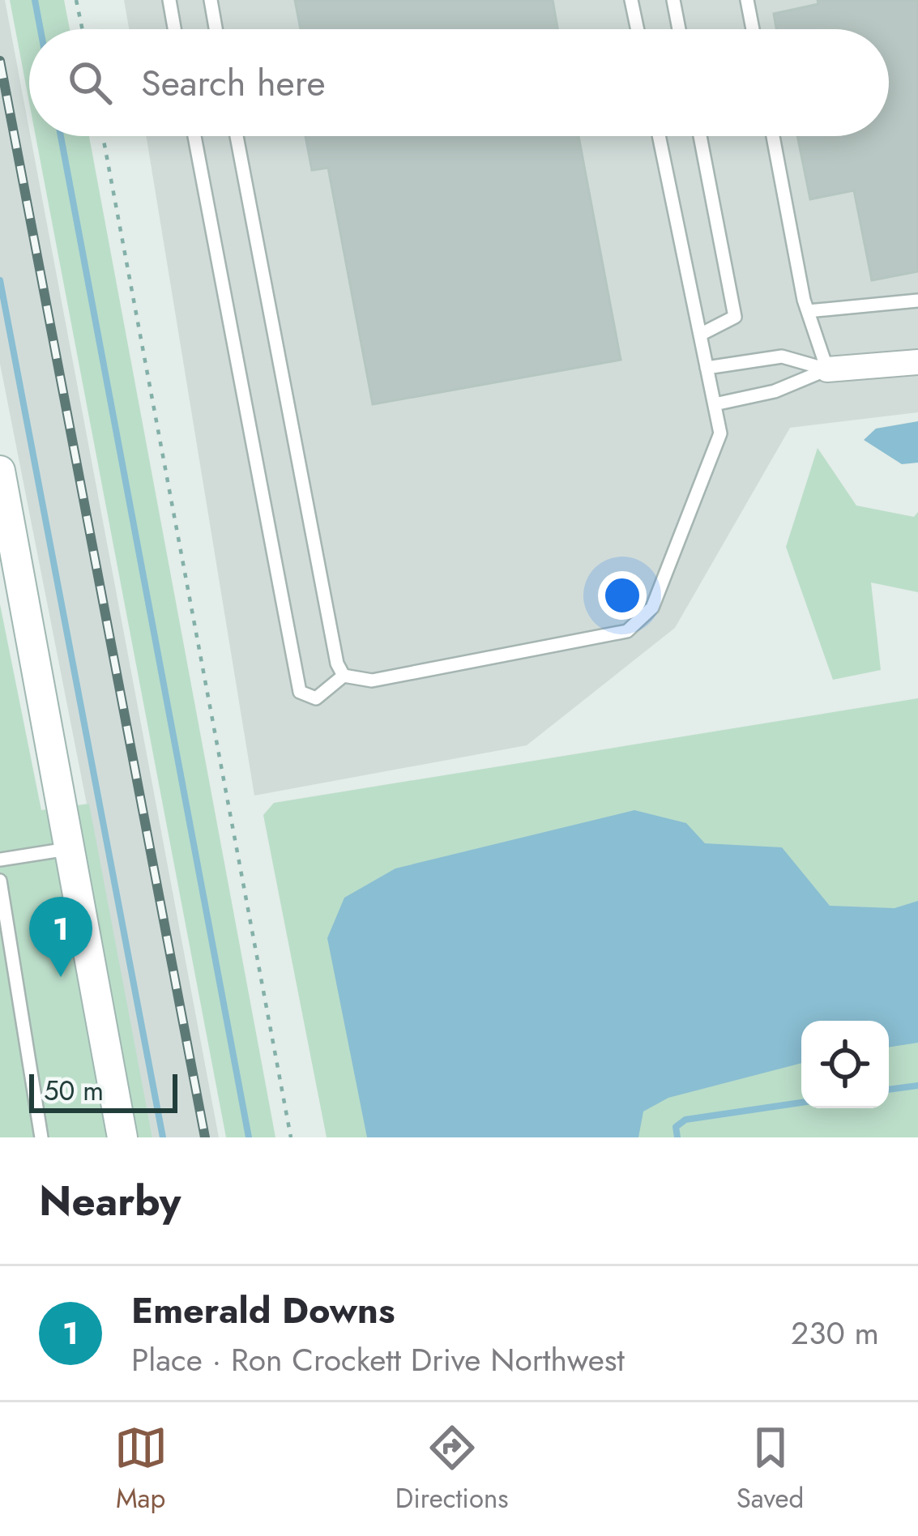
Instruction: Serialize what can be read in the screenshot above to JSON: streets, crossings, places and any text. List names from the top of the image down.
{
  "scale_bar": "50 m",
  "page": {
    "search": "Search here",
    "pins": "1",
    "scale": "50 m",
    "heading": "Nearby",
    "list": [
      {
        "mark": "1",
        "name": "Emerald Downs",
        "note": "Place · Ron Crockett Drive Northwest",
        "value": "230 m"
      }
    ],
    "nav": ["Map", "Directions", "Saved"]
  }
}
